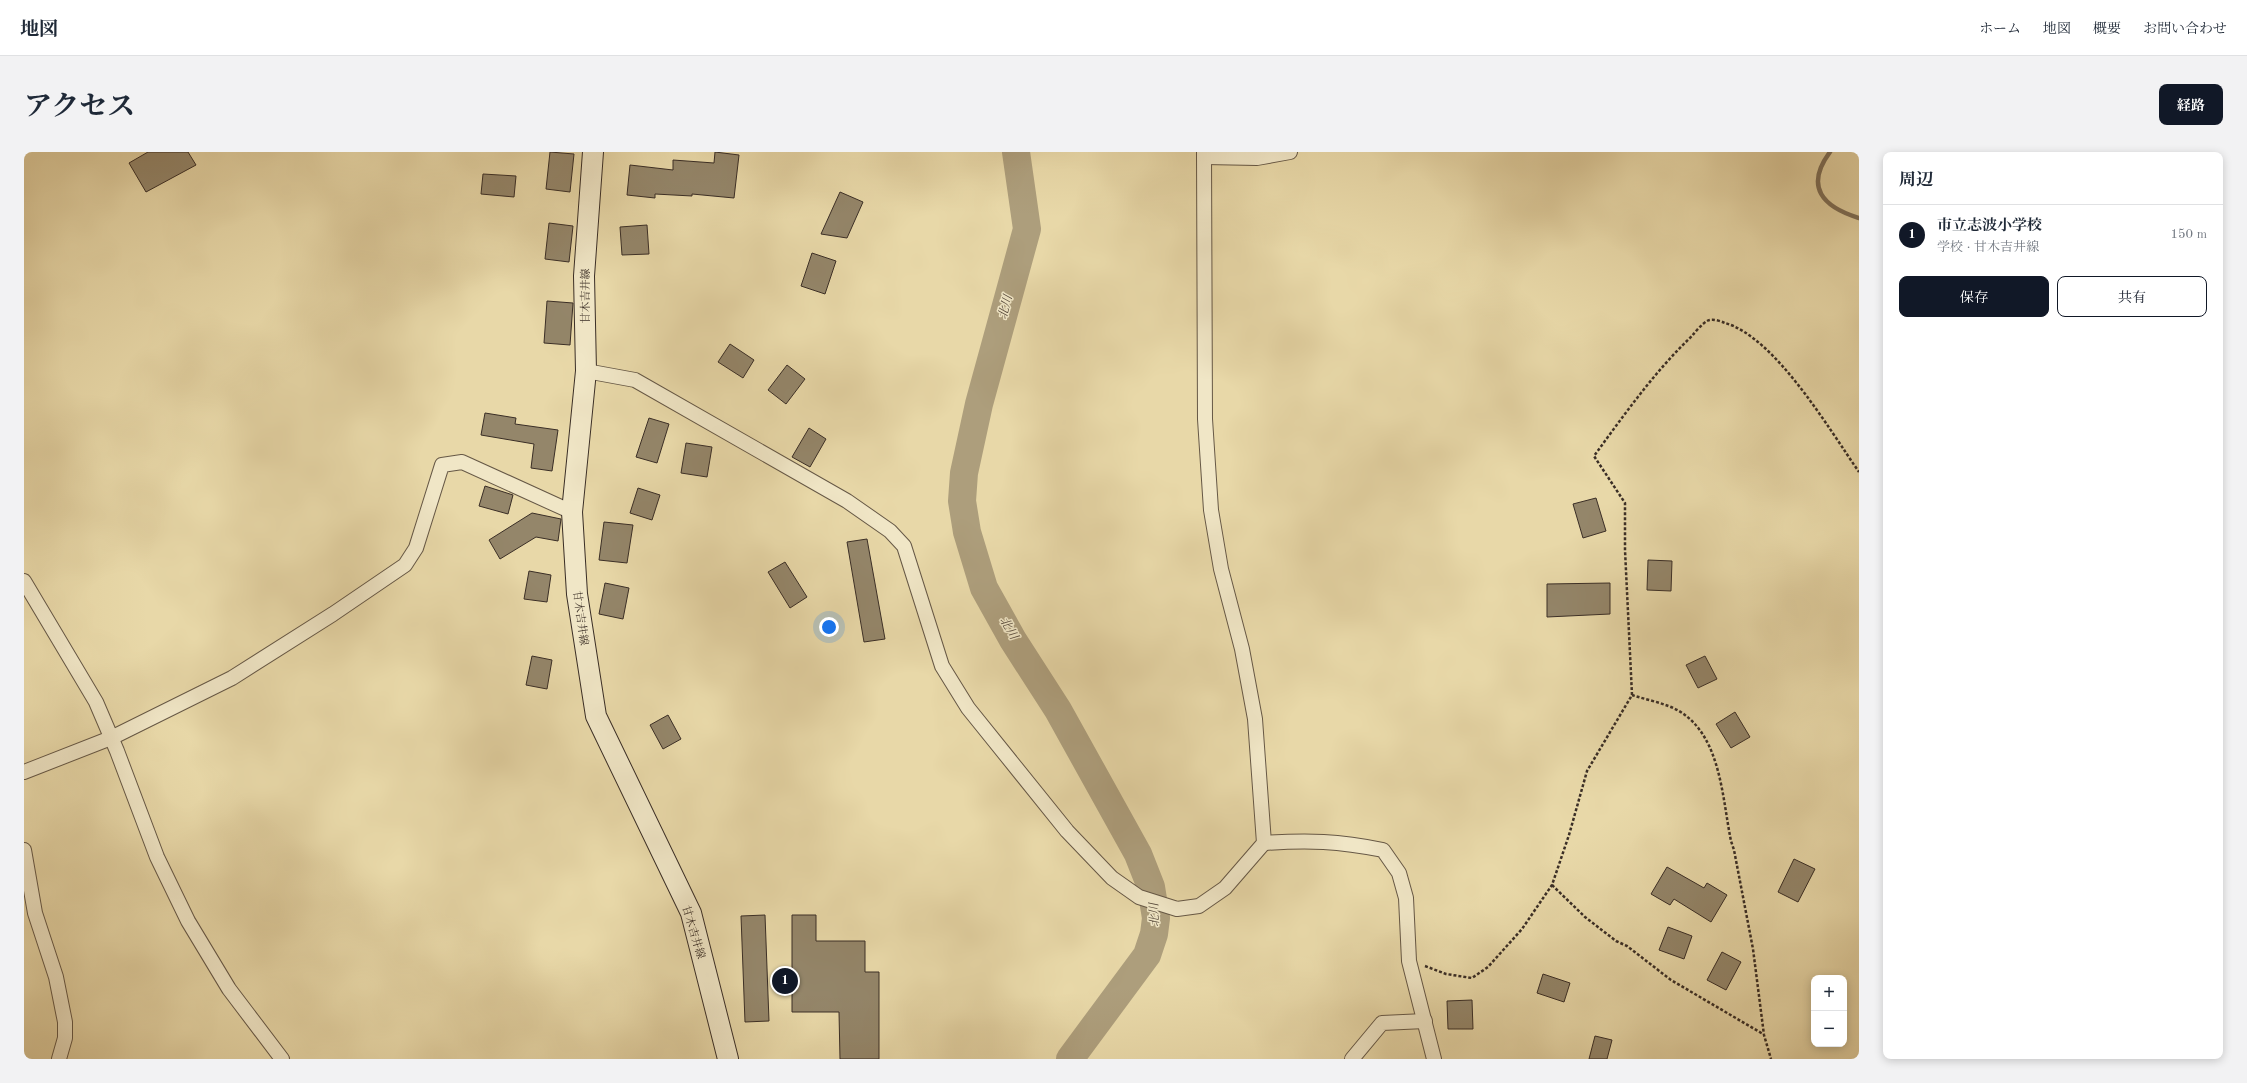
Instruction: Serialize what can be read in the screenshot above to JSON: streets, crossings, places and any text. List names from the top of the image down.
{
  "streets": {
    "main road": ["甘木吉井線"]
  },
  "water": ["北川"],
  "page": {
    "header": "地図",
    "nav": [
      "ホーム",
      "地図",
      "概要",
      "お問い合わせ"
    ],
    "title": "アクセス",
    "buttons": [
      "経路",
      ["保存", "共有"]
    ],
    "heading": "周辺",
    "list": [
      {
        "mark": "1",
        "name": "市立志波小学校",
        "note": "学校 · 甘木吉井線",
        "value": "150 m"
      }
    ],
    "pins": "1",
    "map_buttons": ["+", "−"]
  }
}
